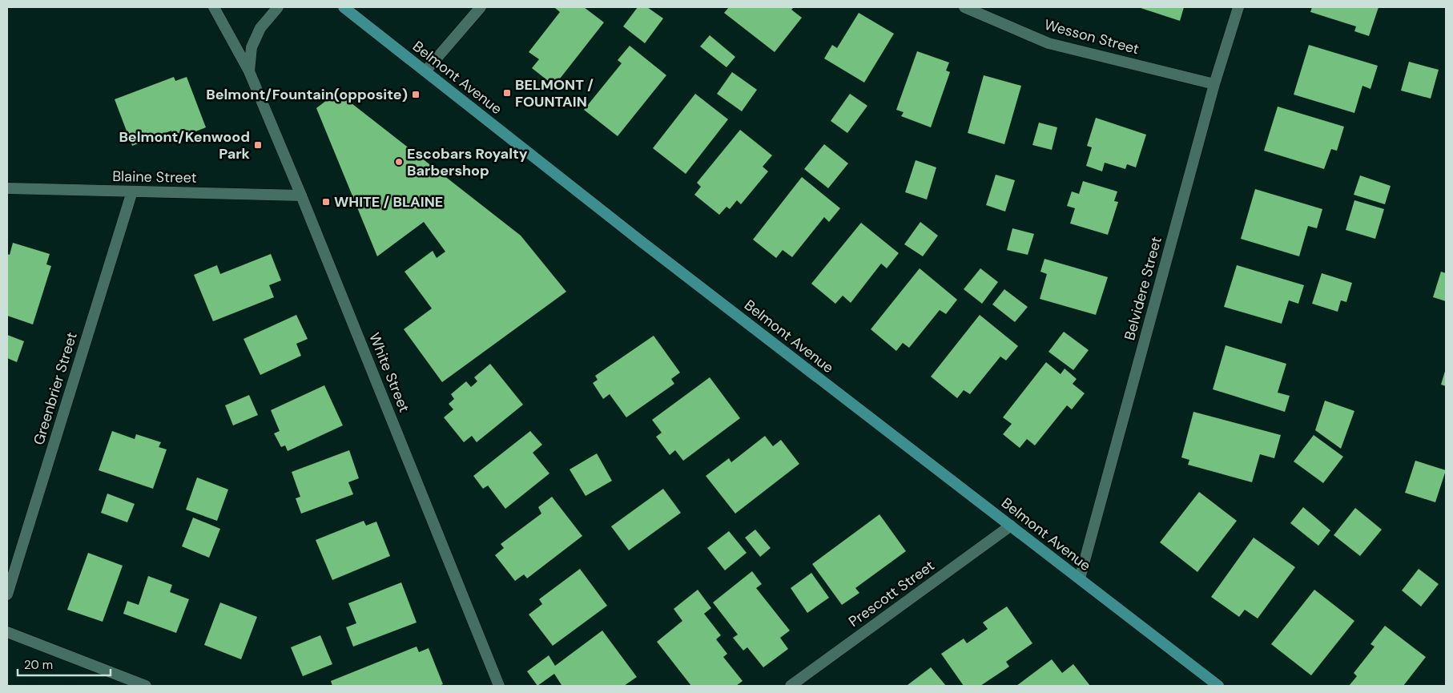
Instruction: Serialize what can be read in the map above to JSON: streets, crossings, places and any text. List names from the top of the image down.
{
  "streets": {
    "main road": ["Belmont Avenue"],
    "street": [
      "Wesson Street",
      "Blaine Street",
      "Belvidere Street",
      "White Street",
      "Greenbrier Street",
      "Prescott Street"
    ]
  },
  "crossings": [
    ["Wesson Street", "Belvidere Street"],
    ["Belmont Avenue", "Belvidere Street"],
    ["Belmont Avenue", "Prescott Street"],
    ["Blaine Street", "White Street"],
    ["Blaine Street", "Greenbrier Street"]
  ],
  "places": {
    "transit": [
      "BELMONT / FOUNTAIN",
      "Belmont/Fountain(opposite)",
      "Belmont/Kenwood Park",
      "WHITE / BLAINE"
    ],
    "other": ["Escobars Royalty Barbershop"]
  },
  "scale_bar": "20 m"
}
